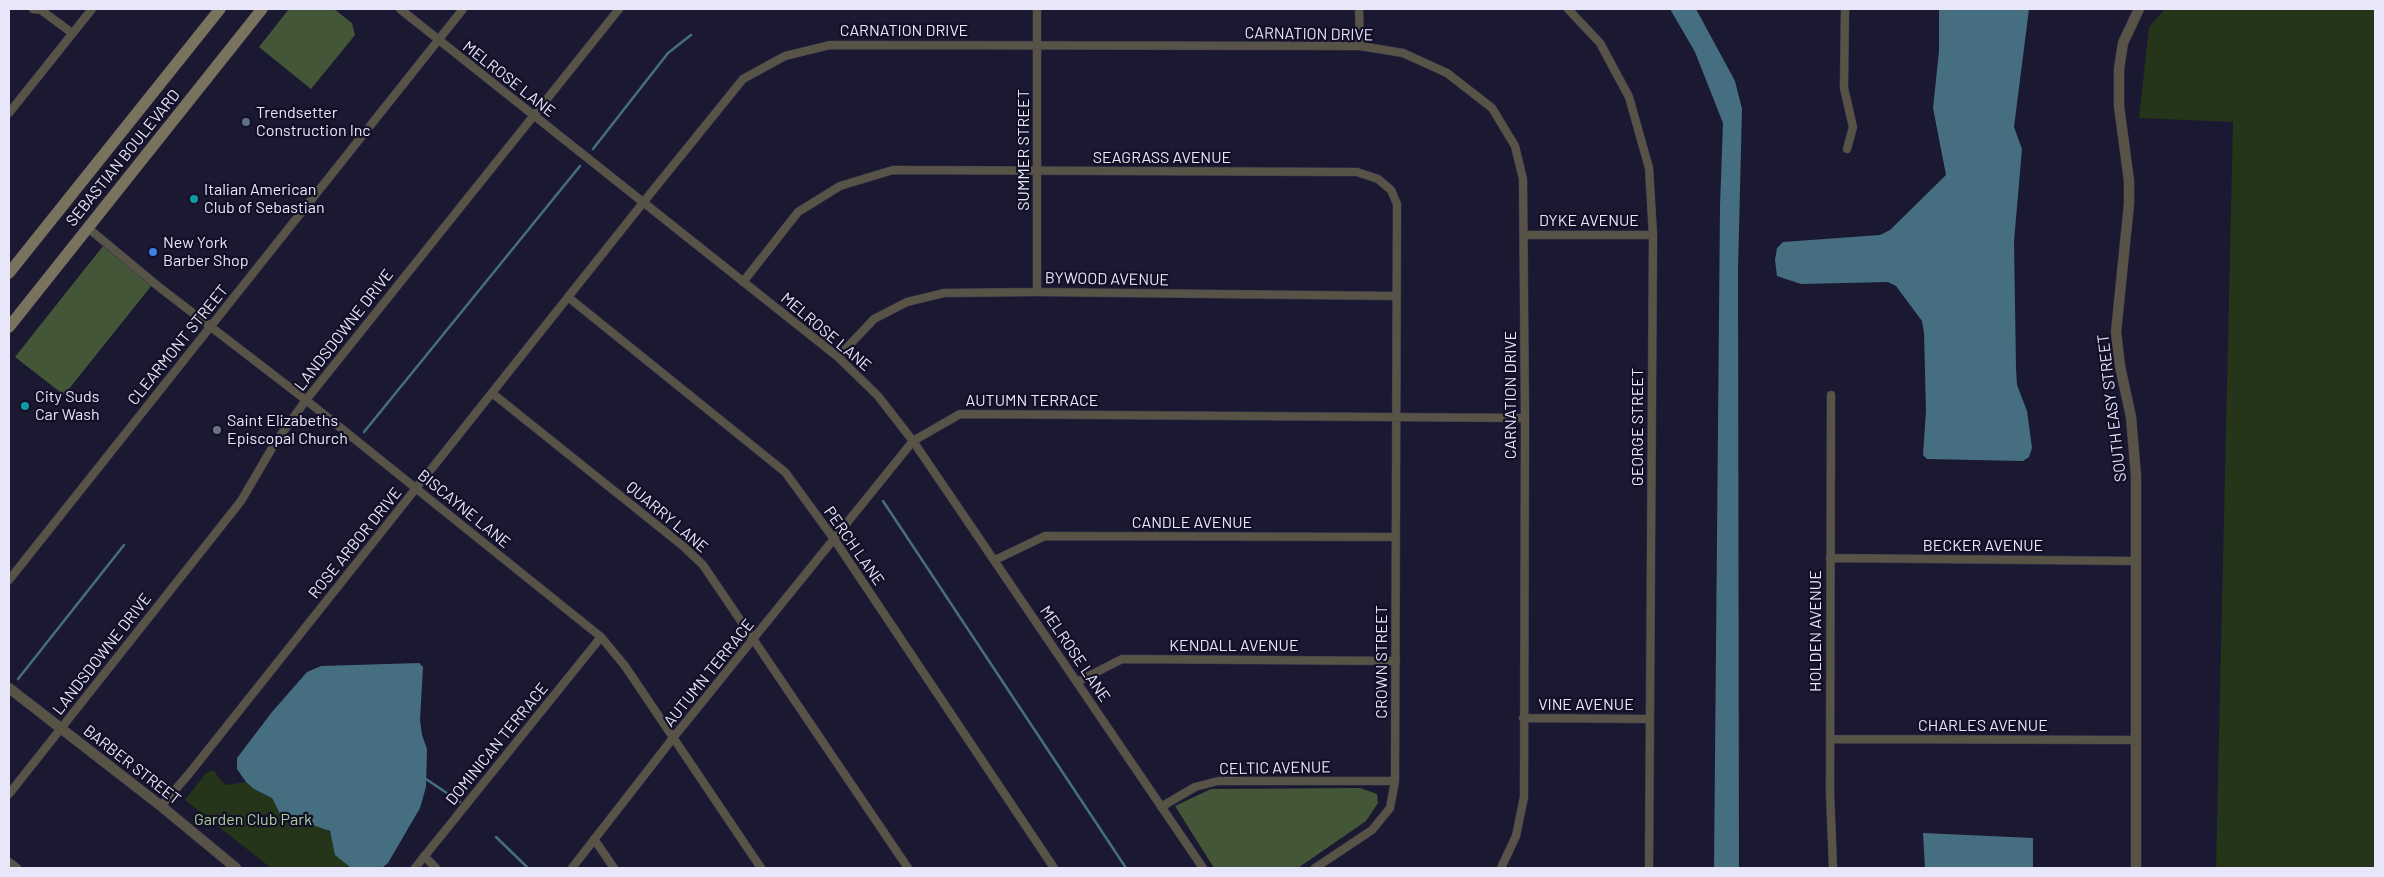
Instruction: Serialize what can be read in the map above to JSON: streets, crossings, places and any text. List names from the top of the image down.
{
  "streets": {
    "main road": ["SEBASTIAN BOULEVARD"],
    "street": [
      "CARNATION DRIVE",
      "MELROSE LANE",
      "SUMMER STREET",
      "SEAGRASS AVENUE",
      "DYKE AVENUE",
      "BYWOOD AVENUE",
      "LANDSDOWNE DRIVE",
      "CLEARMONT STREET",
      "AUTUMN TERRACE",
      "SOUTH EASY STREET",
      "GEORGE STREET",
      "BISCAYNE LANE",
      "QUARRY LANE",
      "CANDLE AVENUE",
      "ROSE ARBOR DRIVE",
      "PERCH LANE",
      "BECKER AVENUE",
      "HOLDEN AVENUE",
      "KENDALL AVENUE",
      "CROWN STREET",
      "VINE AVENUE",
      "CHARLES AVENUE",
      "DOMINICAN TERRACE",
      "BARBER STREET",
      "CELTIC AVENUE"
    ]
  },
  "crossings": [
    ["CARNATION DRIVE", "MELROSE LANE"],
    ["CARNATION DRIVE", "SUMMER STREET"],
    ["CARNATION DRIVE", "DYKE AVENUE"],
    ["CARNATION DRIVE", "AUTUMN TERRACE"],
    ["CARNATION DRIVE", "ROSE ARBOR DRIVE"],
    ["CARNATION DRIVE", "VINE AVENUE"],
    ["MELROSE LANE", "SEAGRASS AVENUE"],
    ["MELROSE LANE", "BYWOOD AVENUE"],
    ["MELROSE LANE", "LANDSDOWNE DRIVE"],
    ["MELROSE LANE", "CLEARMONT STREET"],
    ["MELROSE LANE", "AUTUMN TERRACE"],
    ["MELROSE LANE", "CANDLE AVENUE"],
    ["MELROSE LANE", "ROSE ARBOR DRIVE"],
    ["MELROSE LANE", "KENDALL AVENUE"],
    ["MELROSE LANE", "CELTIC AVENUE"],
    ["SUMMER STREET", "SEAGRASS AVENUE"],
    ["SUMMER STREET", "BYWOOD AVENUE"],
    ["SEBASTIAN BOULEVARD", "BISCAYNE LANE"],
    ["SEAGRASS AVENUE", "BYWOOD AVENUE"],
    ["SEAGRASS AVENUE", "AUTUMN TERRACE"],
    ["SEAGRASS AVENUE", "CROWN STREET"],
    ["DYKE AVENUE", "GEORGE STREET"],
    ["LANDSDOWNE DRIVE", "BISCAYNE LANE"],
    ["LANDSDOWNE DRIVE", "BARBER STREET"],
    ["CLEARMONT STREET", "BISCAYNE LANE"],
    ["AUTUMN TERRACE", "BISCAYNE LANE"],
    ["AUTUMN TERRACE", "QUARRY LANE"],
    ["AUTUMN TERRACE", "PERCH LANE"],
    ["AUTUMN TERRACE", "CROWN STREET"],
    ["SOUTH EASY STREET", "BECKER AVENUE"],
    ["SOUTH EASY STREET", "CHARLES AVENUE"],
    ["GEORGE STREET", "VINE AVENUE"],
    ["BISCAYNE LANE", "ROSE ARBOR DRIVE"],
    ["BISCAYNE LANE", "DOMINICAN TERRACE"],
    ["QUARRY LANE", "ROSE ARBOR DRIVE"],
    ["CANDLE AVENUE", "CROWN STREET"],
    ["ROSE ARBOR DRIVE", "PERCH LANE"],
    ["ROSE ARBOR DRIVE", "BARBER STREET"],
    ["BECKER AVENUE", "HOLDEN AVENUE"],
    ["HOLDEN AVENUE", "CHARLES AVENUE"],
    ["KENDALL AVENUE", "CROWN STREET"],
    ["CROWN STREET", "CELTIC AVENUE"]
  ],
  "parks": ["Garden Club Park"],
  "places": [
    "Trendsetter Construction Inc",
    "Italian American Club of Sebastian",
    "New York Barber Shop",
    "City Suds Car Wash",
    "Saint Elizabeths Episcopal Church"
  ]
}
